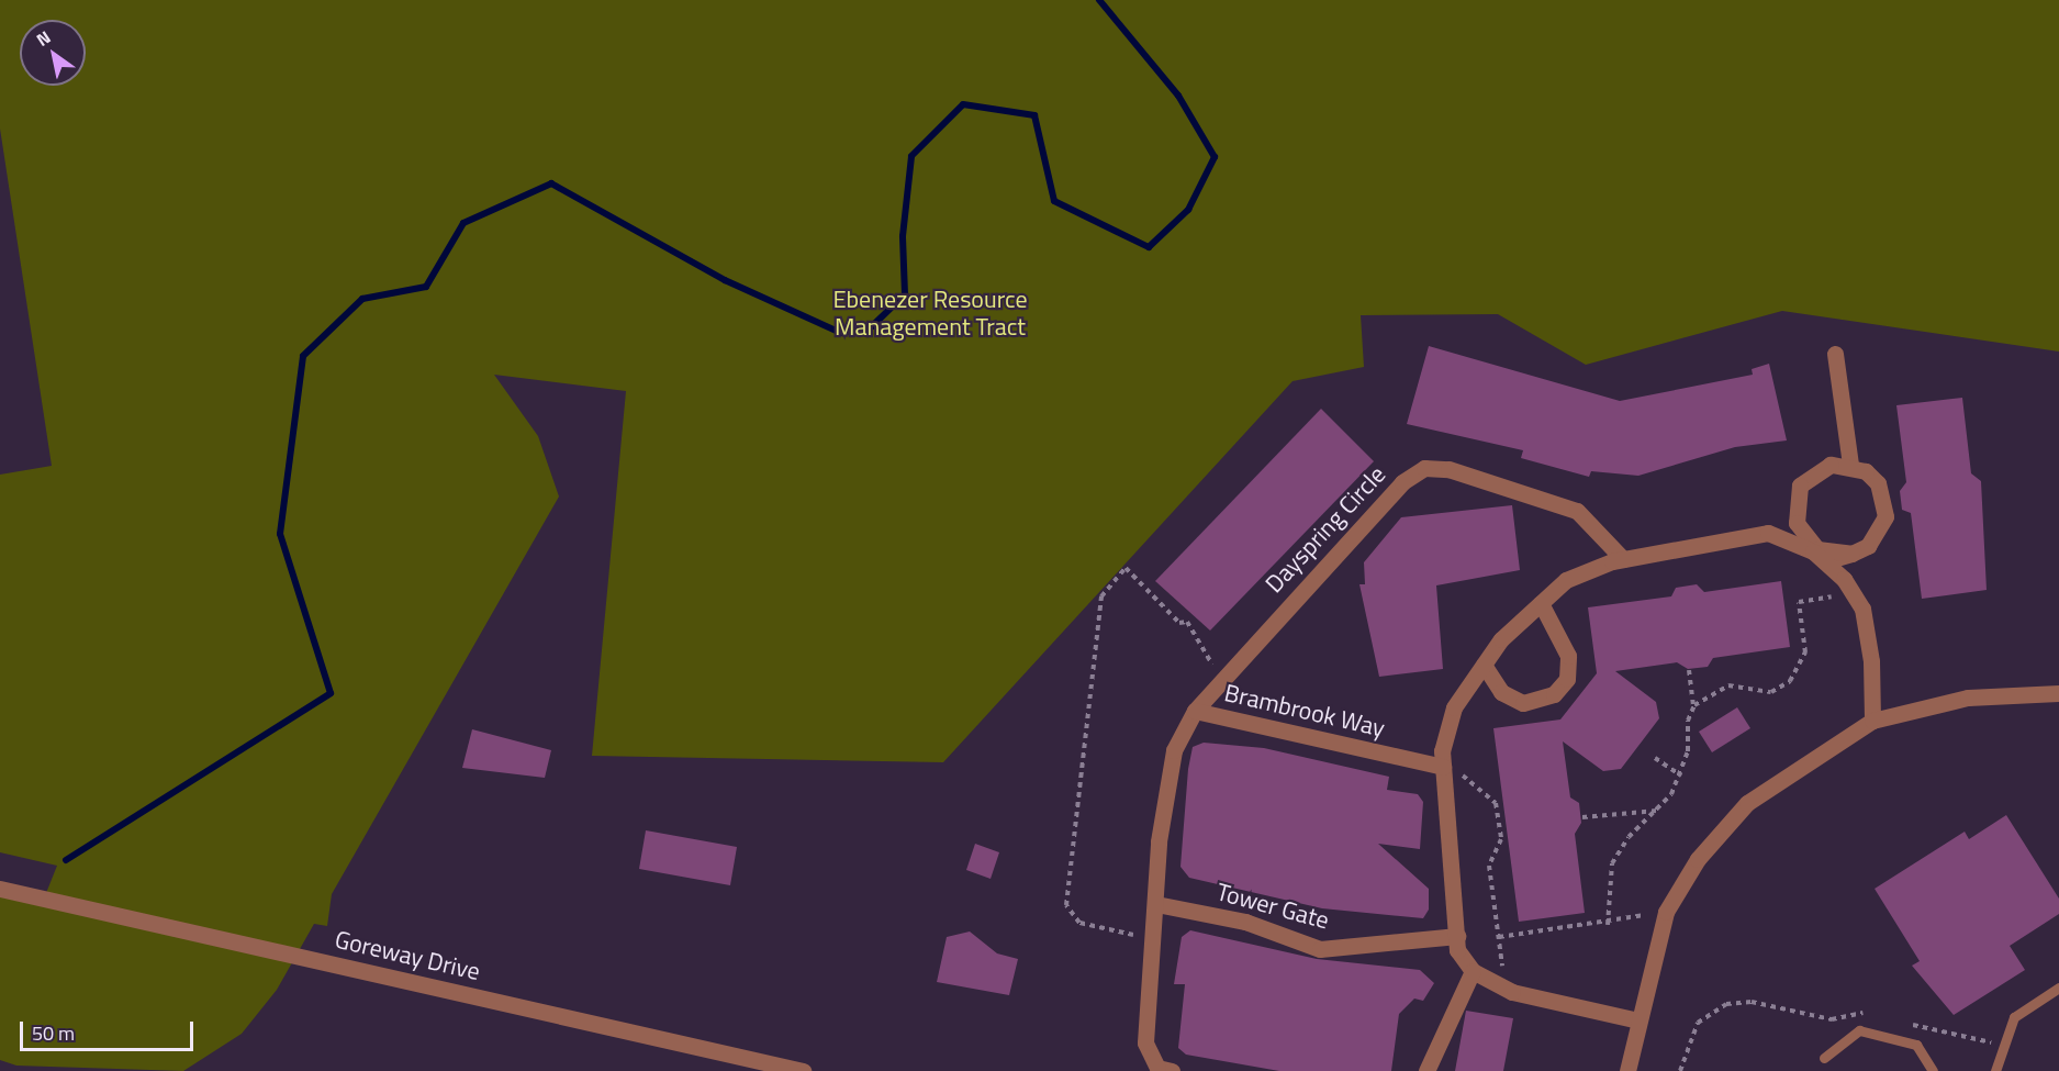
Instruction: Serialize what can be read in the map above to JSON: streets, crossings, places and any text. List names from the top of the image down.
{
  "streets": {
    "street": [
      "Dayspring Circle",
      "Brambrook Way",
      "Tower Gate",
      "Goreway Drive"
    ]
  },
  "crossings": [
    ["Dayspring Circle", "Brambrook Way"],
    ["Brambrook Way", "Tower Gate"]
  ],
  "parks": ["Ebenezer Resource Management Tract"],
  "scale_bar": "50 m",
  "north": "top left"
}
